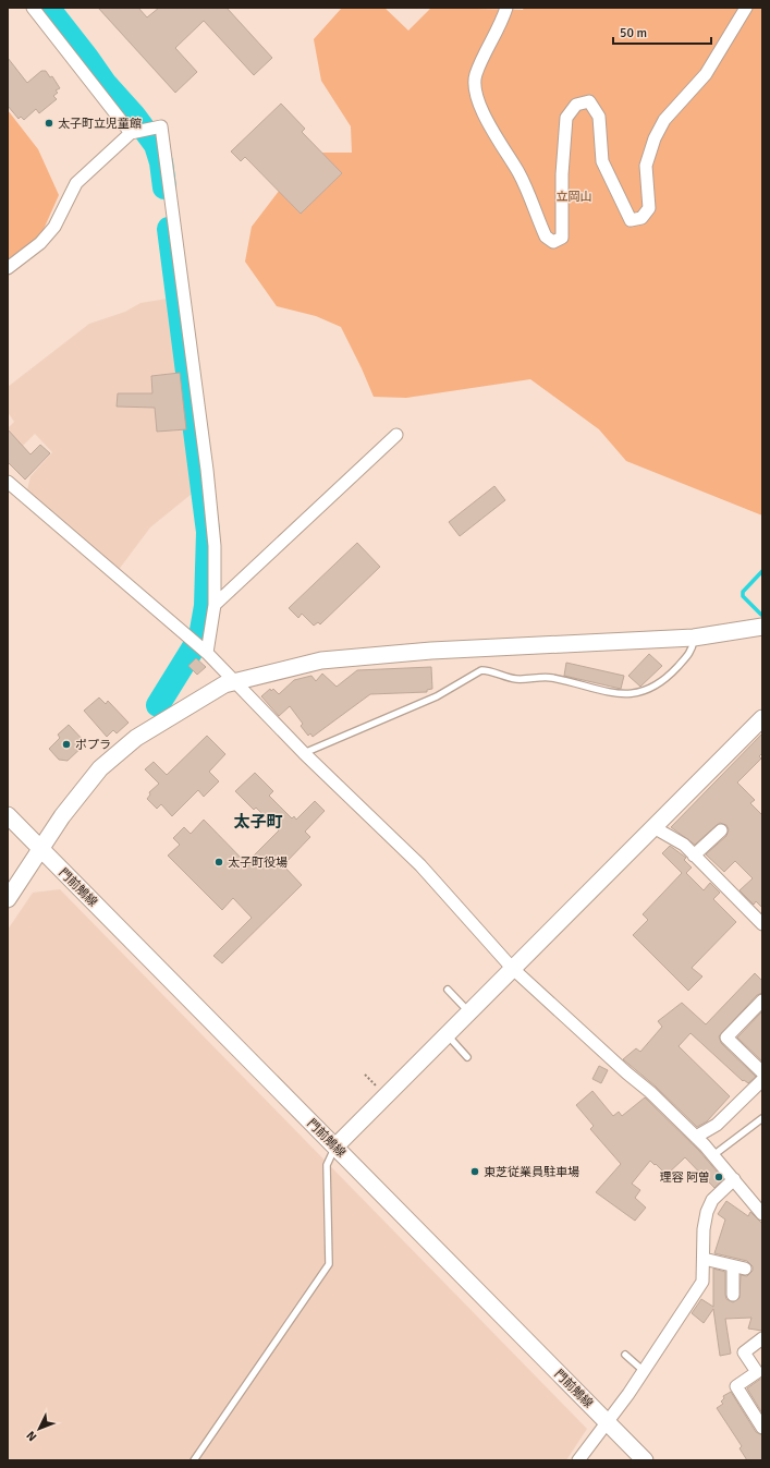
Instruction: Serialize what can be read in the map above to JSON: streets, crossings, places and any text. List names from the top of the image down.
{
  "streets": {
    "street": ["門前鵤線"]
  },
  "districts": ["太子町"],
  "parks": ["立岡山"],
  "places": [
    "太子町立児童館",
    "ポプラ",
    "太子町役場",
    "東芝従業員駐車場",
    "理容 阿曽"
  ],
  "scale_bar": "50 m",
  "north": "bottom left"
}
